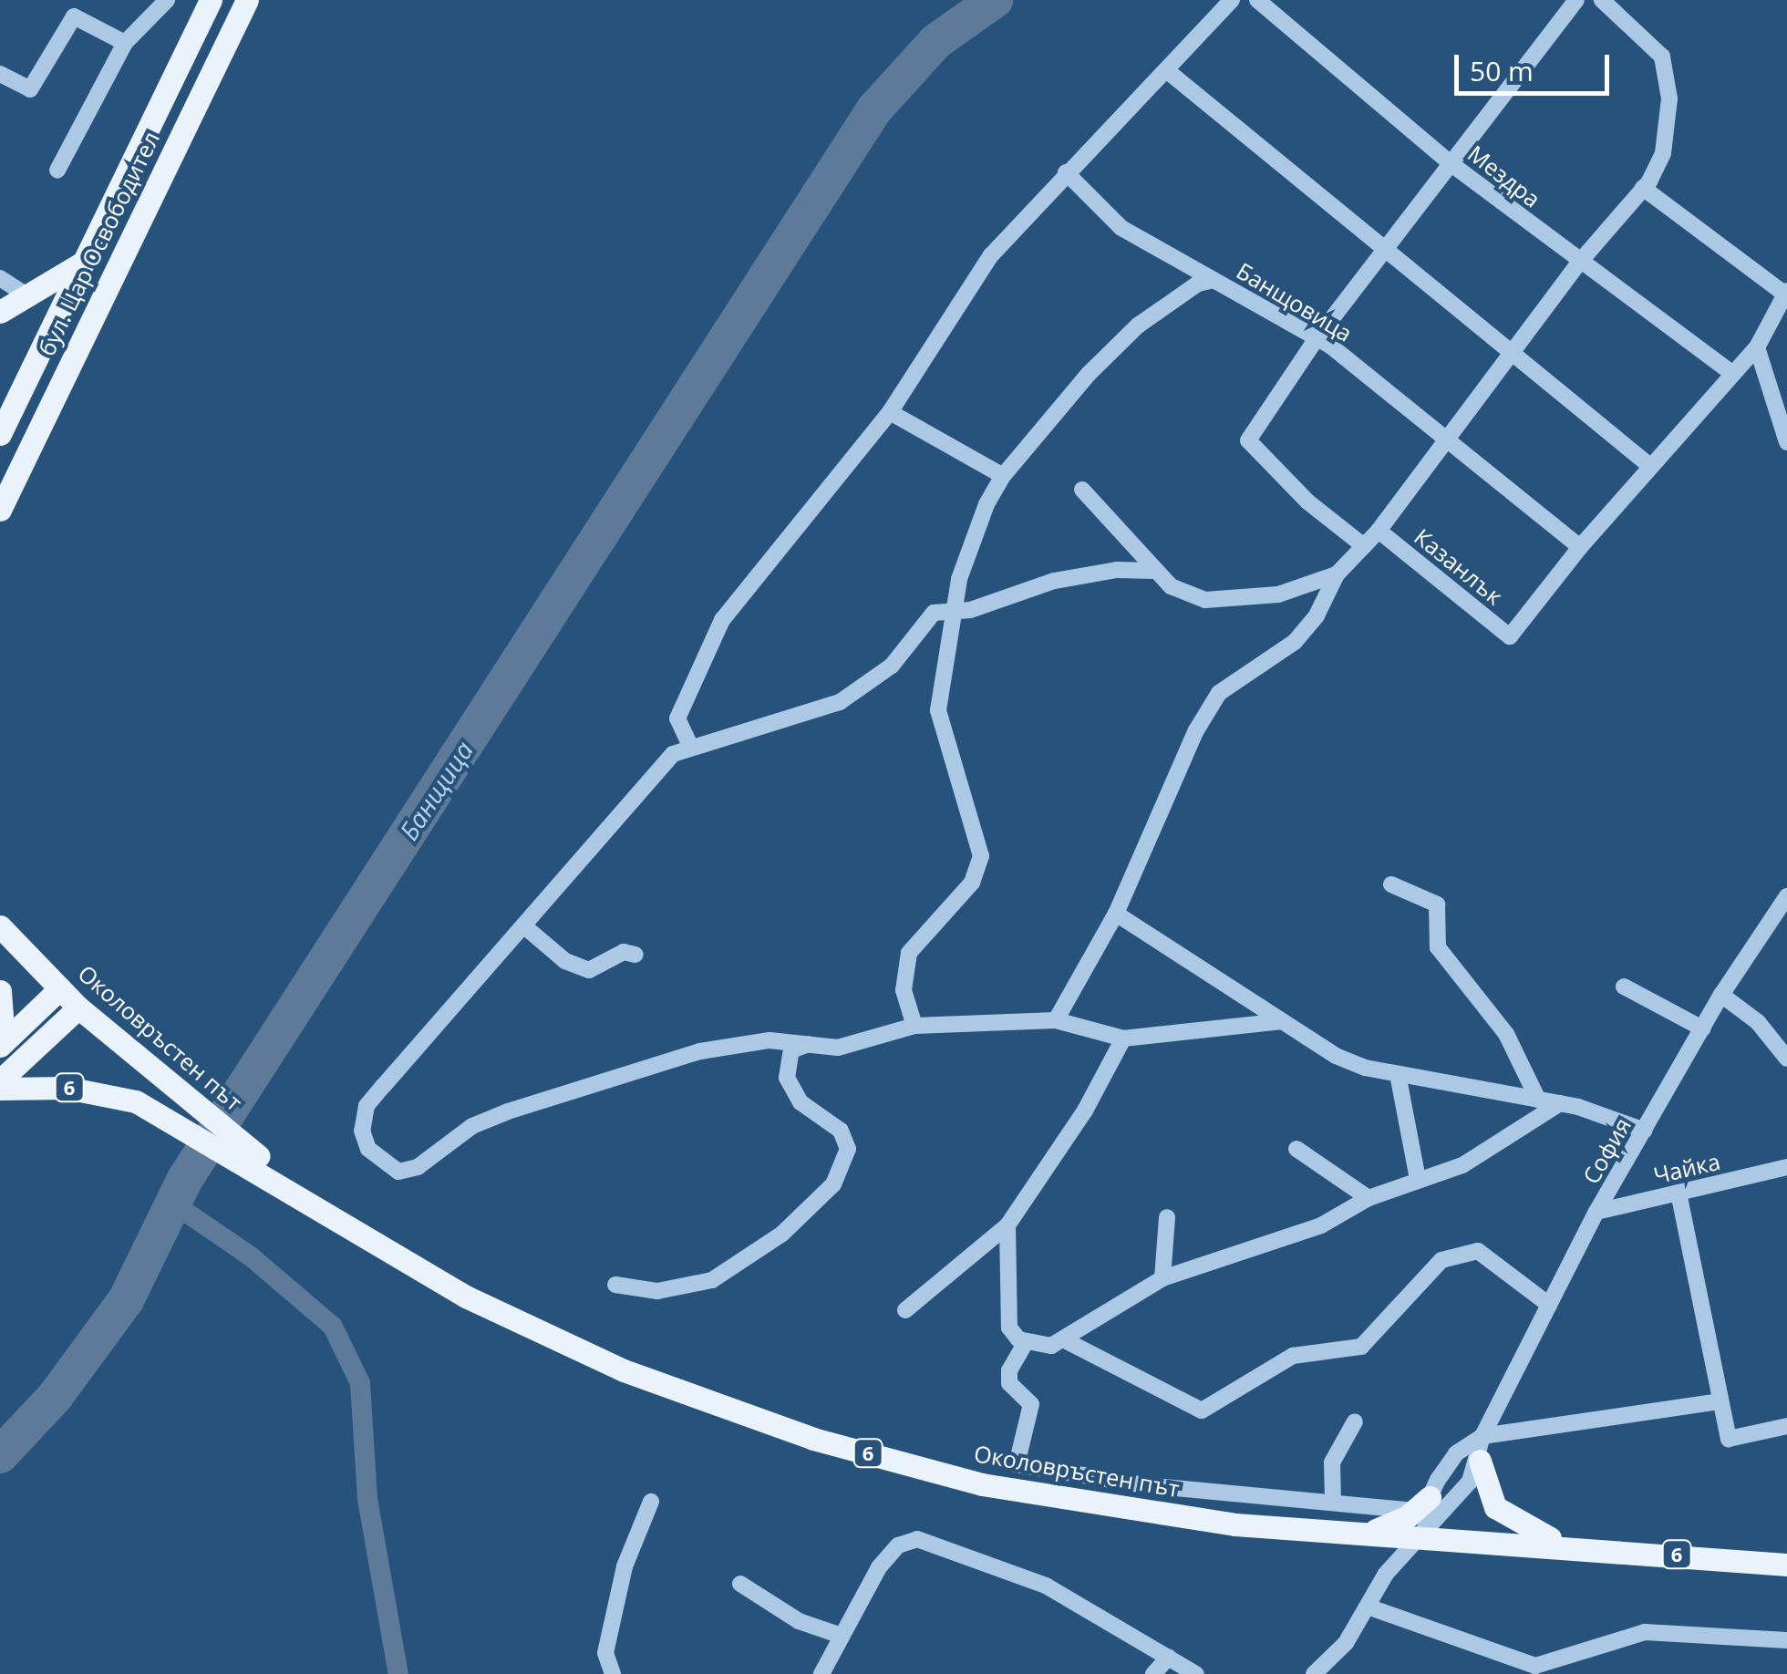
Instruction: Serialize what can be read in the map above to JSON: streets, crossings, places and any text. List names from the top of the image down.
{
  "streets": {
    "main road": ["бул. Цар Освободител", "Околовръстен път", "6"],
    "street": [
      "Мездра",
      "Банщовица",
      "Казанлък",
      "София",
      "Чайка"
    ]
  },
  "crossings": [
    ["Банщовица", "Казанлък"],
    ["Околовръстен път", "6"],
    ["София", "Чайка"]
  ],
  "water": ["Банщица"],
  "scale_bar": "50 m"
}
